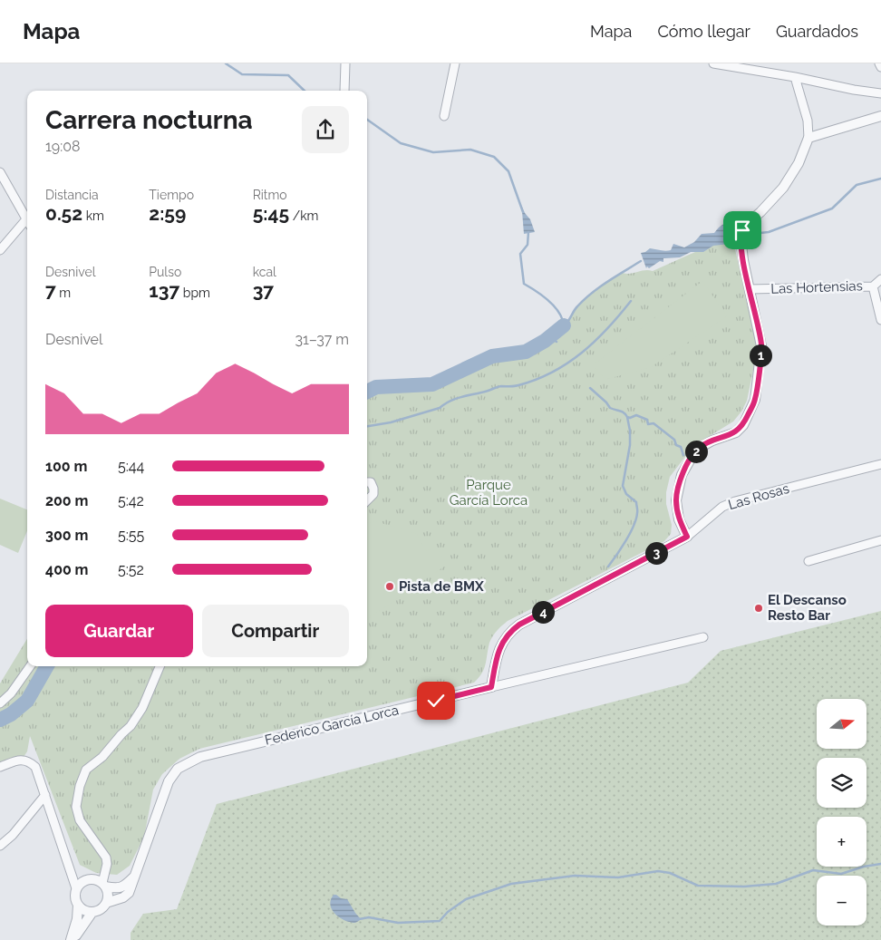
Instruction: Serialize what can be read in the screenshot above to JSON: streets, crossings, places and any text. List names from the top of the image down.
{
  "streets": {
    "street": ["Las Hortensias", "Las Rosas", "Federico García Lorca"]
  },
  "crossings": [
    ["Las Rosas", "Federico García Lorca"]
  ],
  "parks": ["Parque García Lorca"],
  "places": ["Pista de BMX", "El Descanso Resto Bar"],
  "north": "right",
  "page": {
    "header": "Mapa",
    "nav": ["Mapa", "Cómo llegar", "Guardados"],
    "heading": ["Carrera nocturna", "19:08"],
    "stats": [
      ["Distancia", "0.52 km"],
      ["Tiempo", "2:59"],
      ["Ritmo", "5:45 /km"],
      ["Desnivel", "7 m"],
      ["Pulso", "137 bpm"],
      ["kcal", "37"]
    ],
    "chart": ["Desnivel", "31–37 m"],
    "pins": [
      "1",
      "2",
      "3",
      "4"
    ],
    "list": [
      {
        "name": "100 m",
        "note": "5:44"
      },
      {
        "name": "200 m",
        "note": "5:42"
      },
      {
        "name": "300 m",
        "note": "5:55"
      },
      {
        "name": "400 m",
        "note": "5:52"
      }
    ],
    "buttons": ["Guardar", "Compartir"],
    "map_buttons": ["+", "−"]
  }
}
